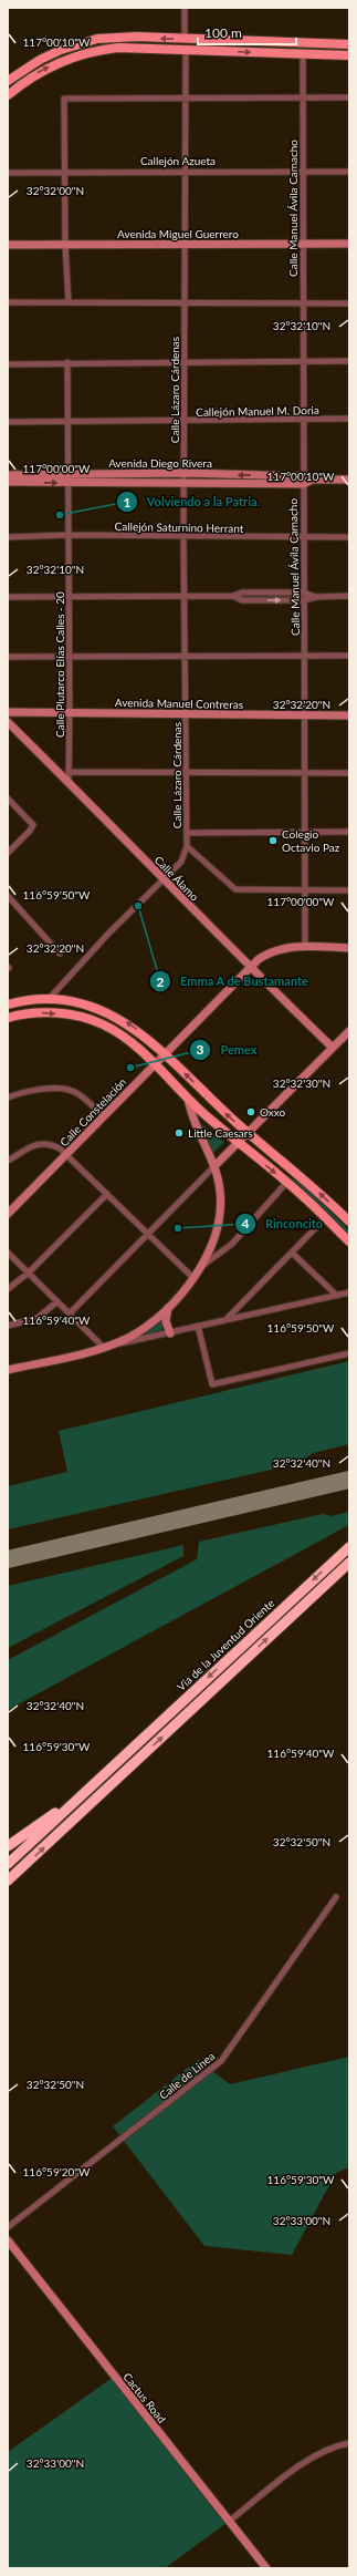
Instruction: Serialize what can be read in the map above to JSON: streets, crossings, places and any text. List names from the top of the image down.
{
  "streets": {
    "highway": ["Vía de la Juventud Oriente"],
    "street": [
      "Callejón Azueta",
      "Calle Manuel Ávila Camacho",
      "Avenida Miguel Guerrero",
      "Calle Lázaro Cárdenas",
      "Callejón Manuel M. Doria",
      "Avenida Diego Rivera",
      "Callejón Saturnino Herrant",
      "Calle Plutarco Elías Calles - 20",
      "Avenida Manuel Contreras",
      "Calle Álamo",
      "Calle Constelación",
      "Calle de Linea",
      "Cactus Road"
    ]
  },
  "crossings": [
    ["Callejón Azueta", "Calle Manuel Ávila Camacho"],
    ["Callejón Azueta", "Calle Lázaro Cárdenas"],
    ["Calle Manuel Ávila Camacho", "Avenida Miguel Guerrero"],
    ["Calle Manuel Ávila Camacho", "Callejón Manuel M. Doria"],
    ["Calle Manuel Ávila Camacho", "Avenida Diego Rivera"],
    ["Calle Manuel Ávila Camacho", "Callejón Saturnino Herrant"],
    ["Calle Manuel Ávila Camacho", "Avenida Manuel Contreras"],
    ["Calle Manuel Ávila Camacho", "Calle Constelación"],
    ["Avenida Miguel Guerrero", "Calle Lázaro Cárdenas"],
    ["Calle Lázaro Cárdenas", "Callejón Manuel M. Doria"],
    ["Calle Lázaro Cárdenas", "Avenida Diego Rivera"],
    ["Calle Lázaro Cárdenas", "Callejón Saturnino Herrant"],
    ["Calle Lázaro Cárdenas", "Avenida Manuel Contreras"],
    ["Calle Lázaro Cárdenas", "Calle Álamo"],
    ["Callejón Manuel M. Doria", "Calle Plutarco Elías Calles - 20"],
    ["Avenida Diego Rivera", "Calle Plutarco Elías Calles - 20"],
    ["Callejón Saturnino Herrant", "Calle Plutarco Elías Calles - 20"],
    ["Calle Plutarco Elías Calles - 20", "Avenida Manuel Contreras"],
    ["Calle Plutarco Elías Calles - 20", "Calle Álamo"],
    ["Calle Álamo", "Calle Constelación"]
  ],
  "places": [
    "Volviendo a la Patria.",
    "Colegio Octavio Paz",
    "Emma A de Bustamante",
    "Pemex",
    "Oxxo",
    "Little Caesars",
    "Rinconcito"
  ],
  "scale_bar": "100 m",
  "coordinates": [
    "117°00'10\"W",
    "32°32'00\"N",
    "32°32'10\"N",
    "117°00'00\"W",
    "32°32'20\"N",
    "116°59'50\"W",
    "32°32'30\"N",
    "116°59'40\"W",
    "32°32'40\"N",
    "116°59'30\"W",
    "32°32'50\"N",
    "116°59'20\"W",
    "32°33'00\"N"
  ]
}
